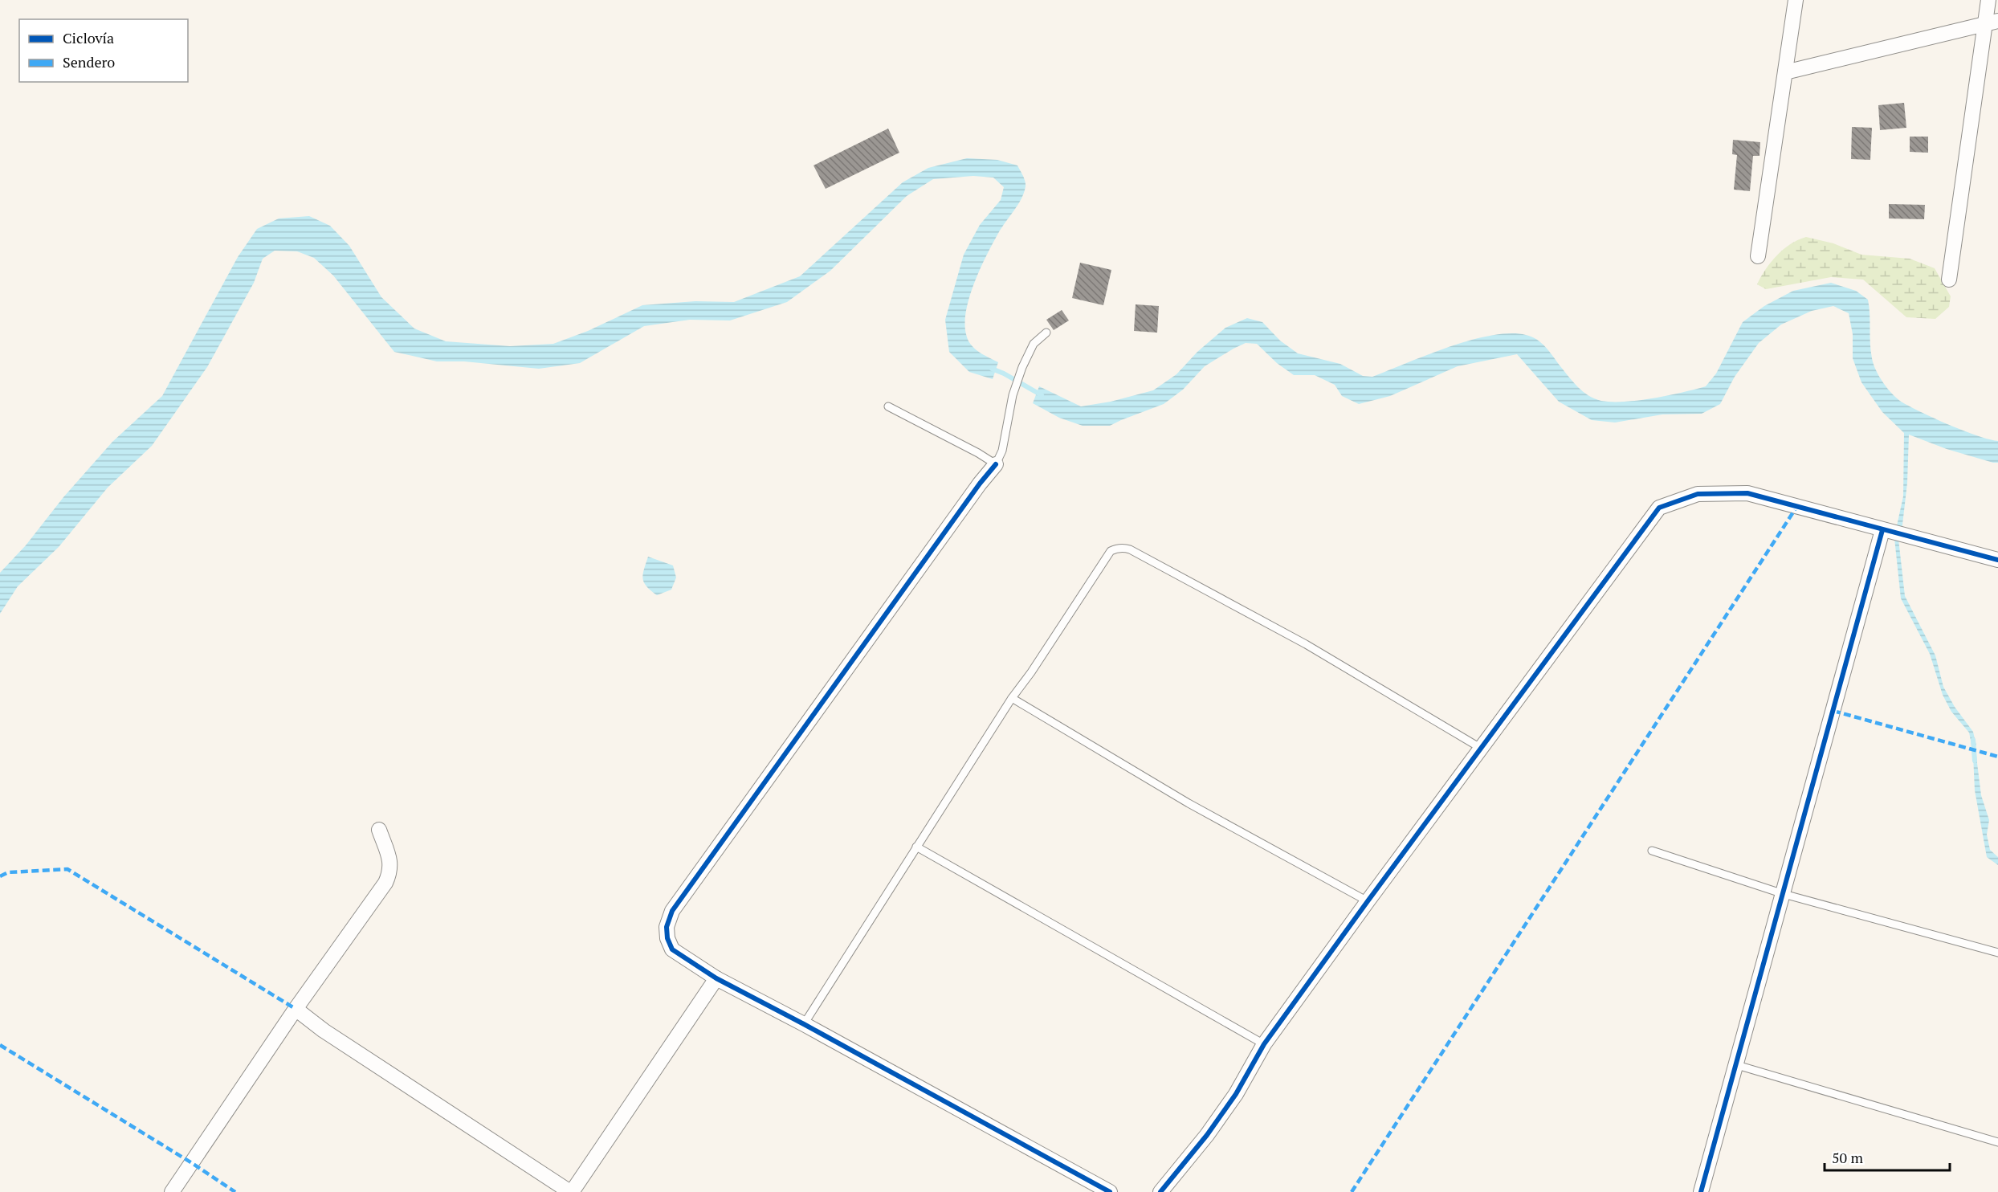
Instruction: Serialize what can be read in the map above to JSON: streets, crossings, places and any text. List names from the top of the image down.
{
  "legend": ["Ciclovía", "Sendero"],
  "scale_bar": "50 m"
}
